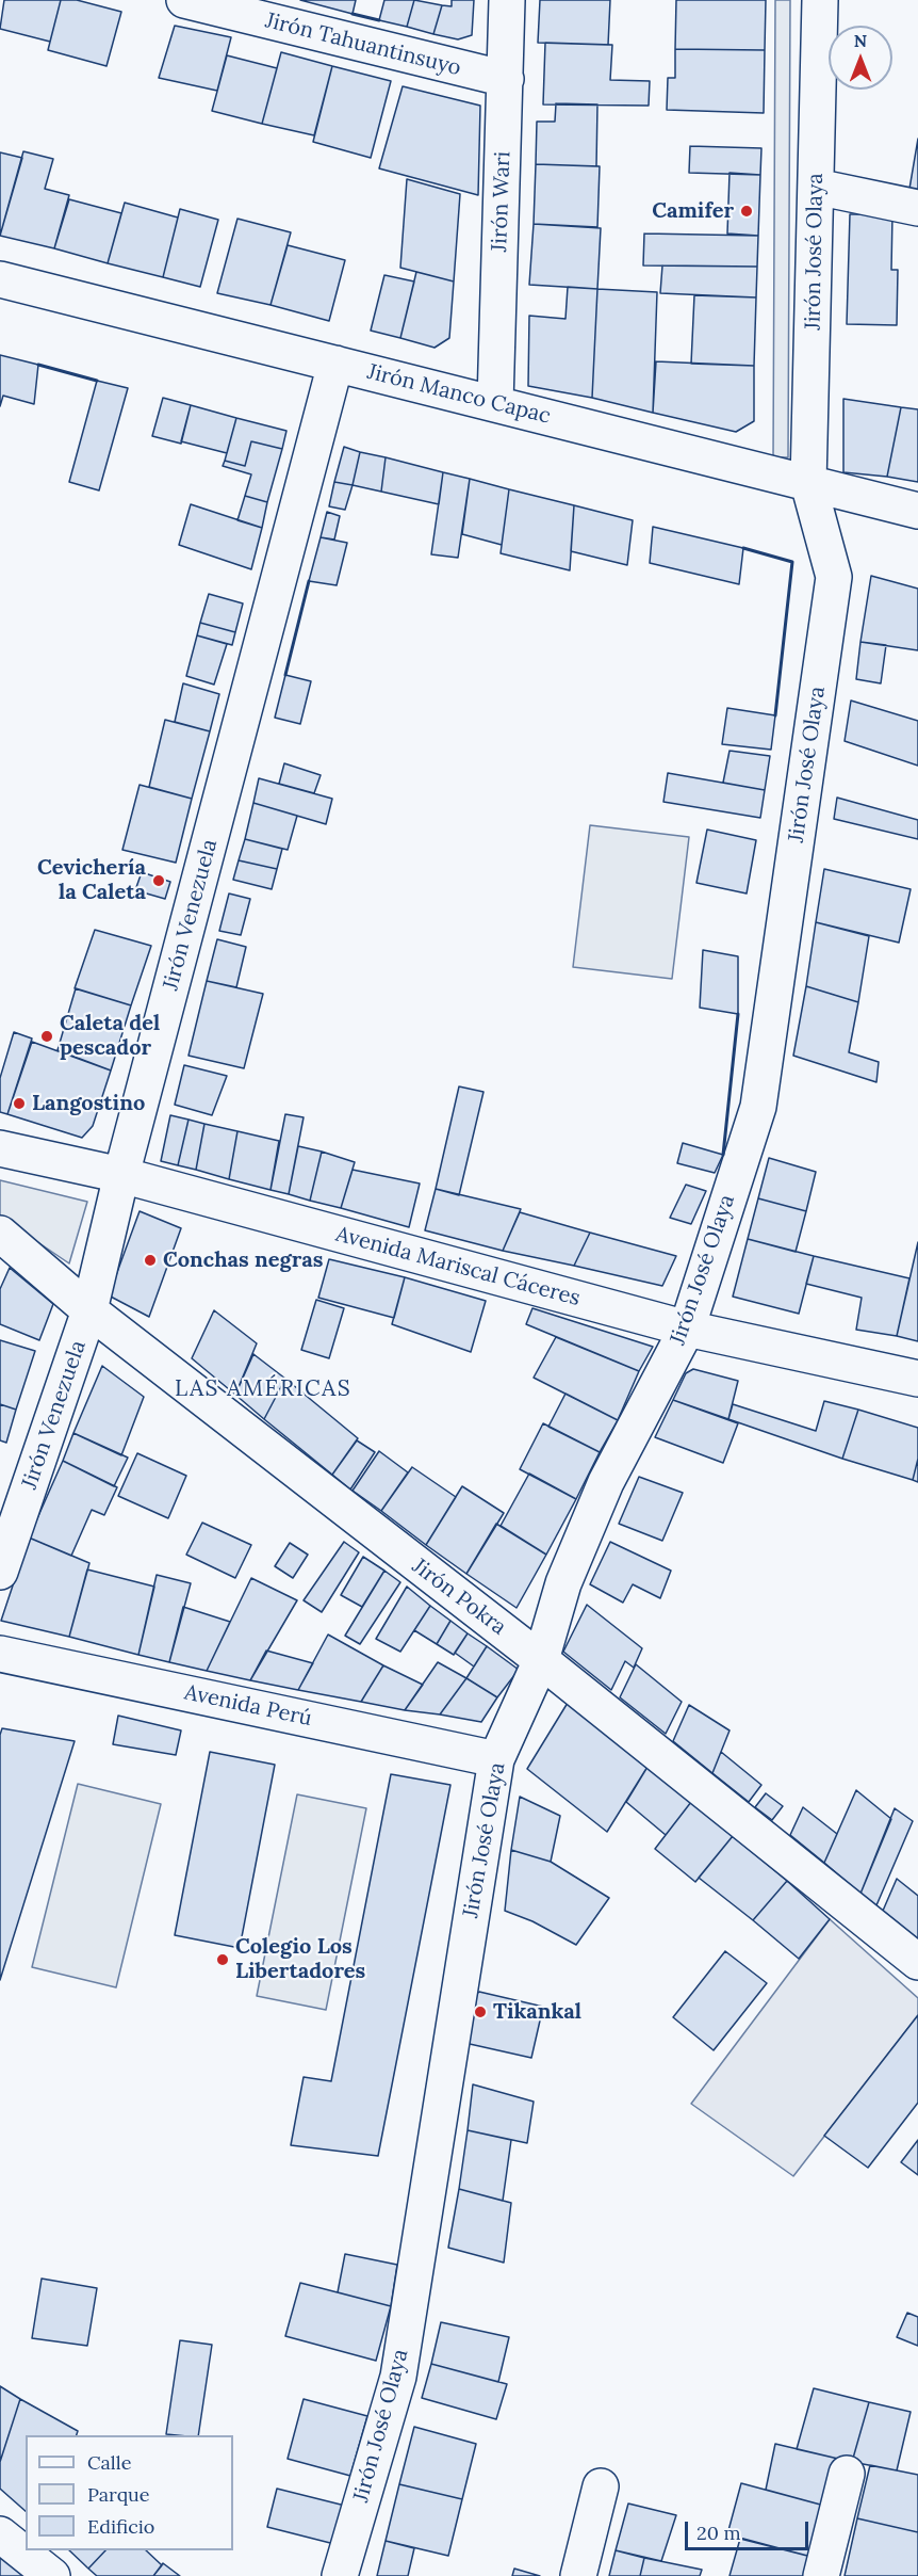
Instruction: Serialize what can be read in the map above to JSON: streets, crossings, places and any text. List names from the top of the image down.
{
  "streets": {
    "street": [
      "Jirón Tahuantinsuyo",
      "Jirón Wari",
      "Jirón José Olaya",
      "Jirón Manco Capac",
      "Jirón Venezuela",
      "Avenida Mariscal Cáceres",
      "Jirón Pokra",
      "Avenida Perú"
    ]
  },
  "crossings": [
    ["Jirón Tahuantinsuyo", "Jirón Wari"],
    ["Jirón Wari", "Jirón Manco Capac"],
    ["Jirón José Olaya", "Jirón Manco Capac"],
    ["Jirón José Olaya", "Avenida Mariscal Cáceres"],
    ["Jirón José Olaya", "Jirón Pokra"],
    ["Jirón José Olaya", "Avenida Perú"],
    ["Jirón Manco Capac", "Jirón Venezuela"],
    ["Jirón Venezuela", "Avenida Mariscal Cáceres"],
    ["Jirón Venezuela", "Jirón Pokra"]
  ],
  "districts": ["LAS AMÉRICAS"],
  "places": [
    "Camifer",
    "Cevichería la Caleta",
    "Caleta del pescador",
    "Langostino",
    "Conchas negras",
    "Colegio Los Libertadores",
    "Tikankal"
  ],
  "legend": ["Calle", "Parque", "Edificio"],
  "scale_bar": "20 m",
  "north": "top"
}
